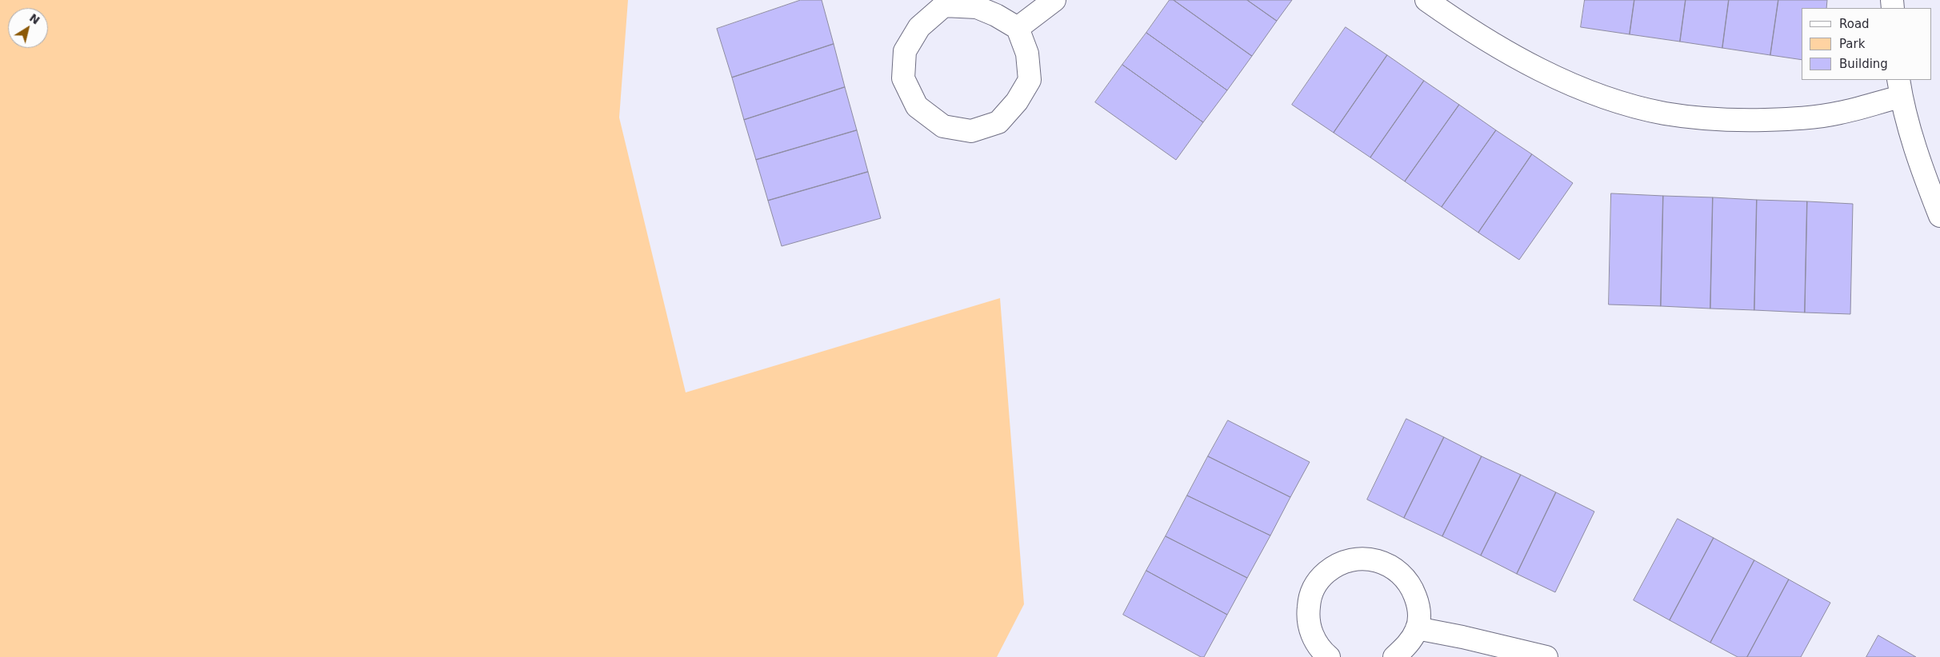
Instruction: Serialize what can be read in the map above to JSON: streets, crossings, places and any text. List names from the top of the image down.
{
  "legend": ["Road", "Park", "Building"],
  "north": "top right"
}
